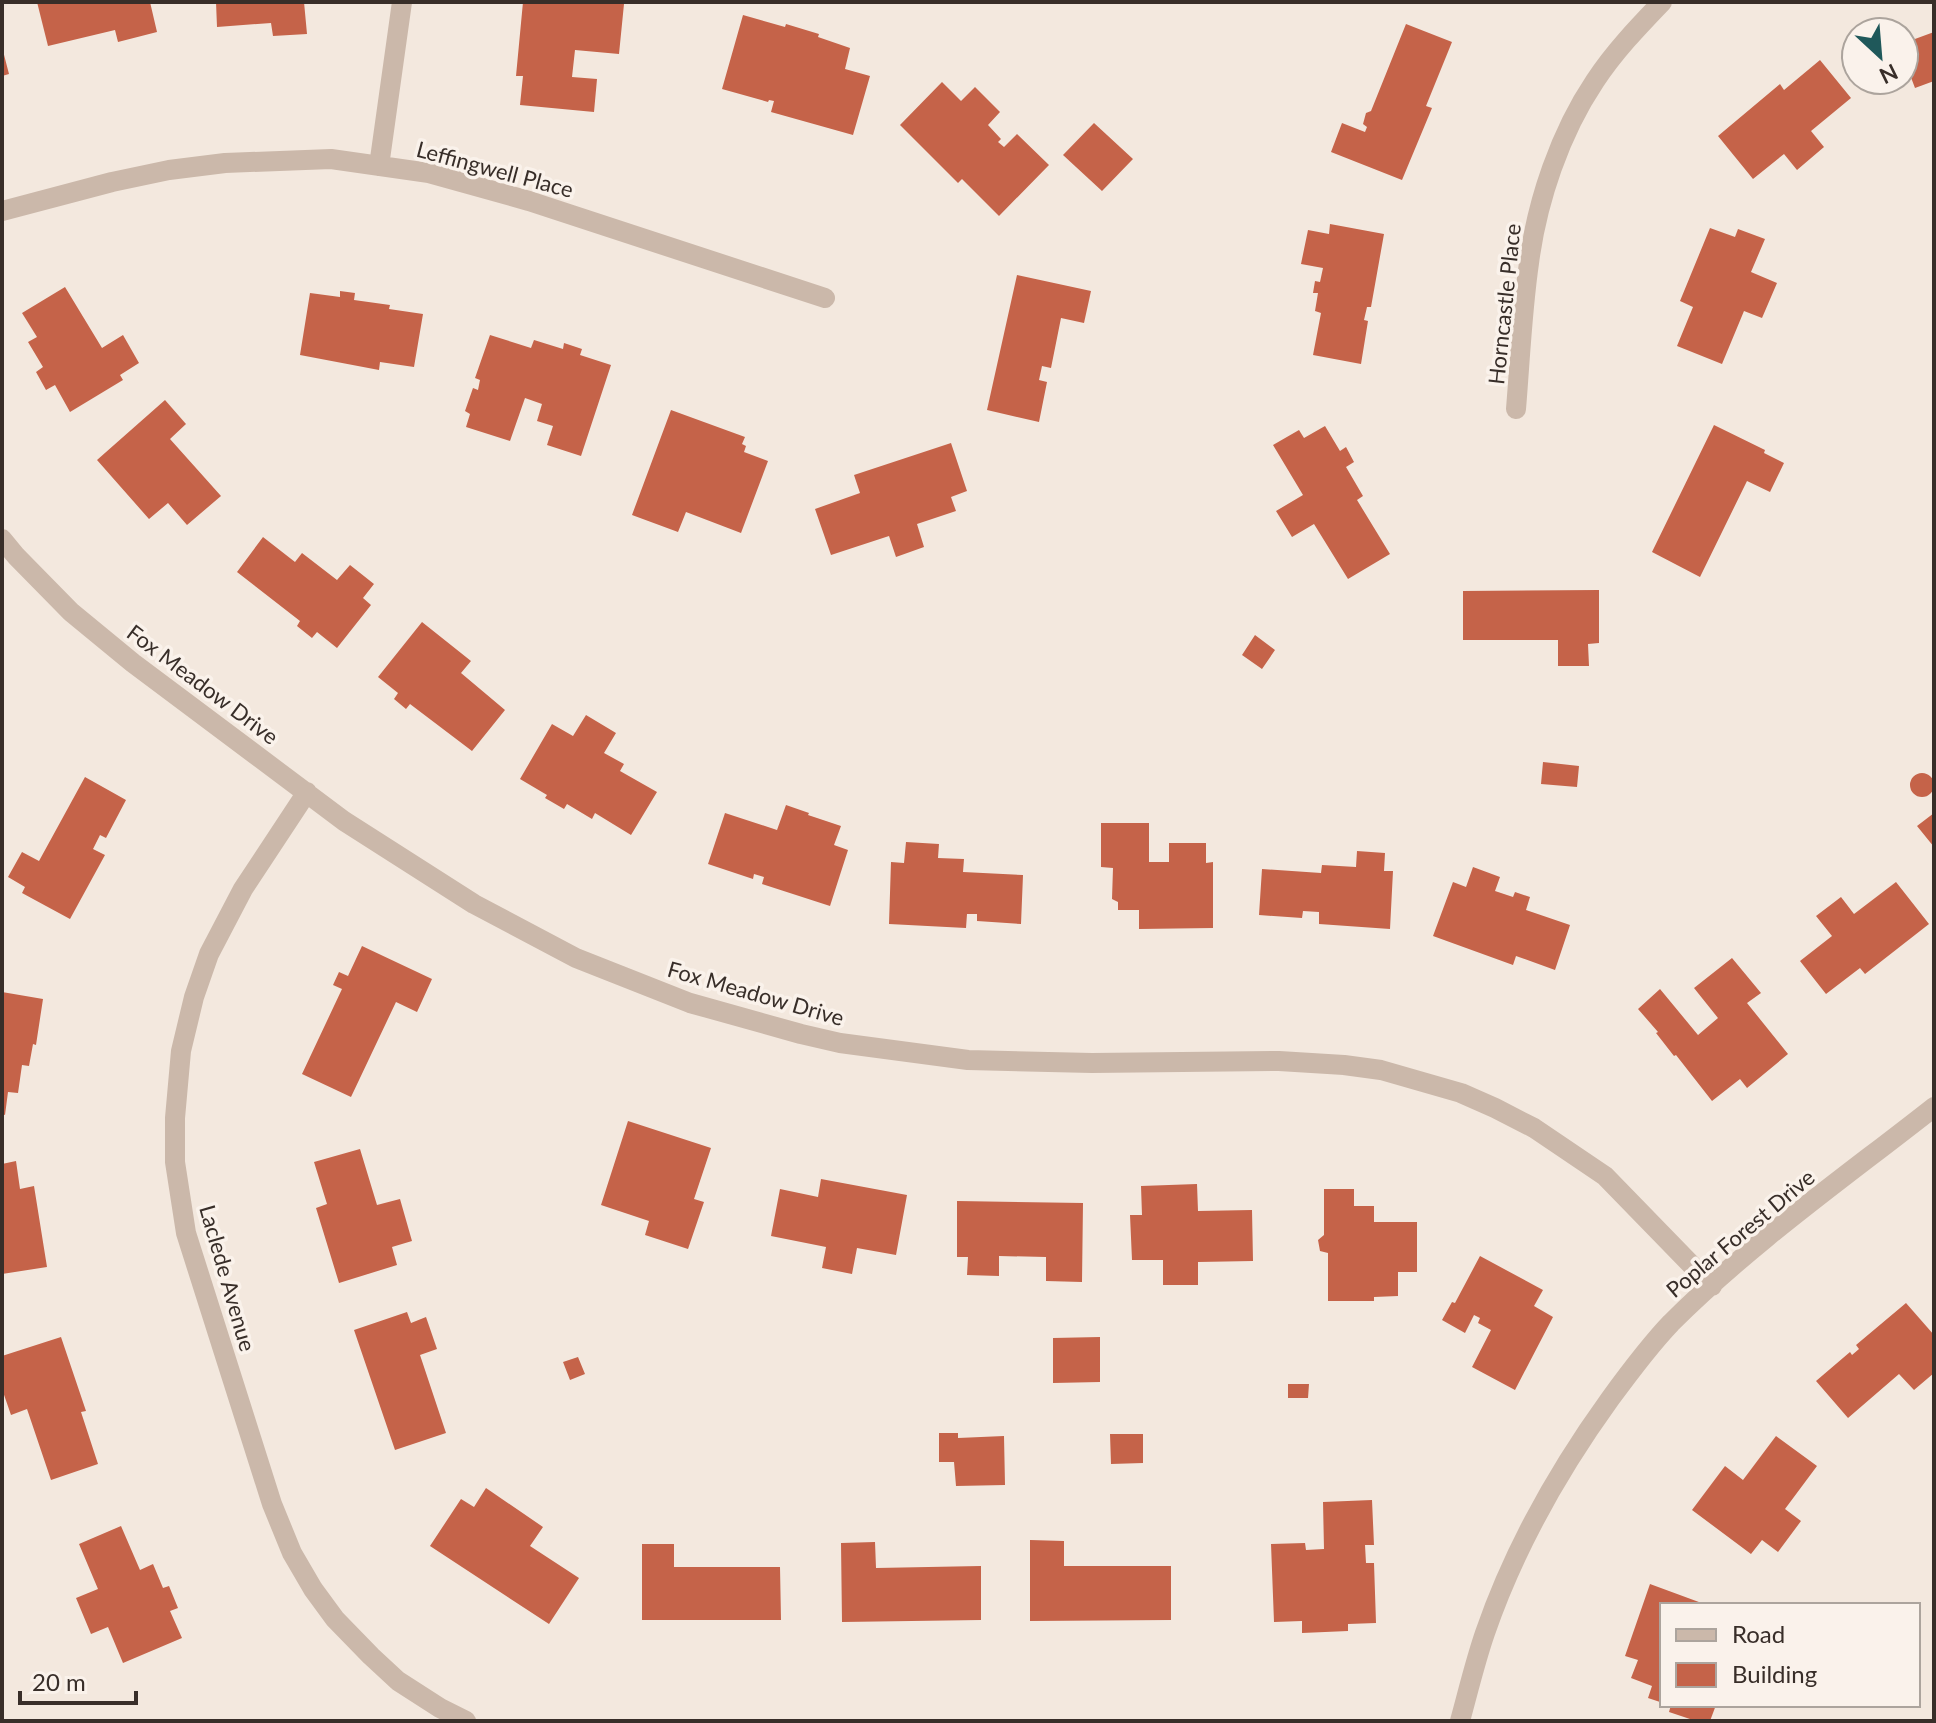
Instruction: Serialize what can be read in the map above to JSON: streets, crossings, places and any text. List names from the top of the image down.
{
  "streets": {
    "street": [
      "Leffingwell Place",
      "Horncastle Place",
      "Fox Meadow Drive",
      "Poplar Forest Drive",
      "Laclede Avenue"
    ]
  },
  "crossings": [
    ["Fox Meadow Drive", "Poplar Forest Drive"],
    ["Fox Meadow Drive", "Laclede Avenue"]
  ],
  "legend": ["Road", "Building"],
  "scale_bar": "20 m",
  "north": "bottom right"
}
